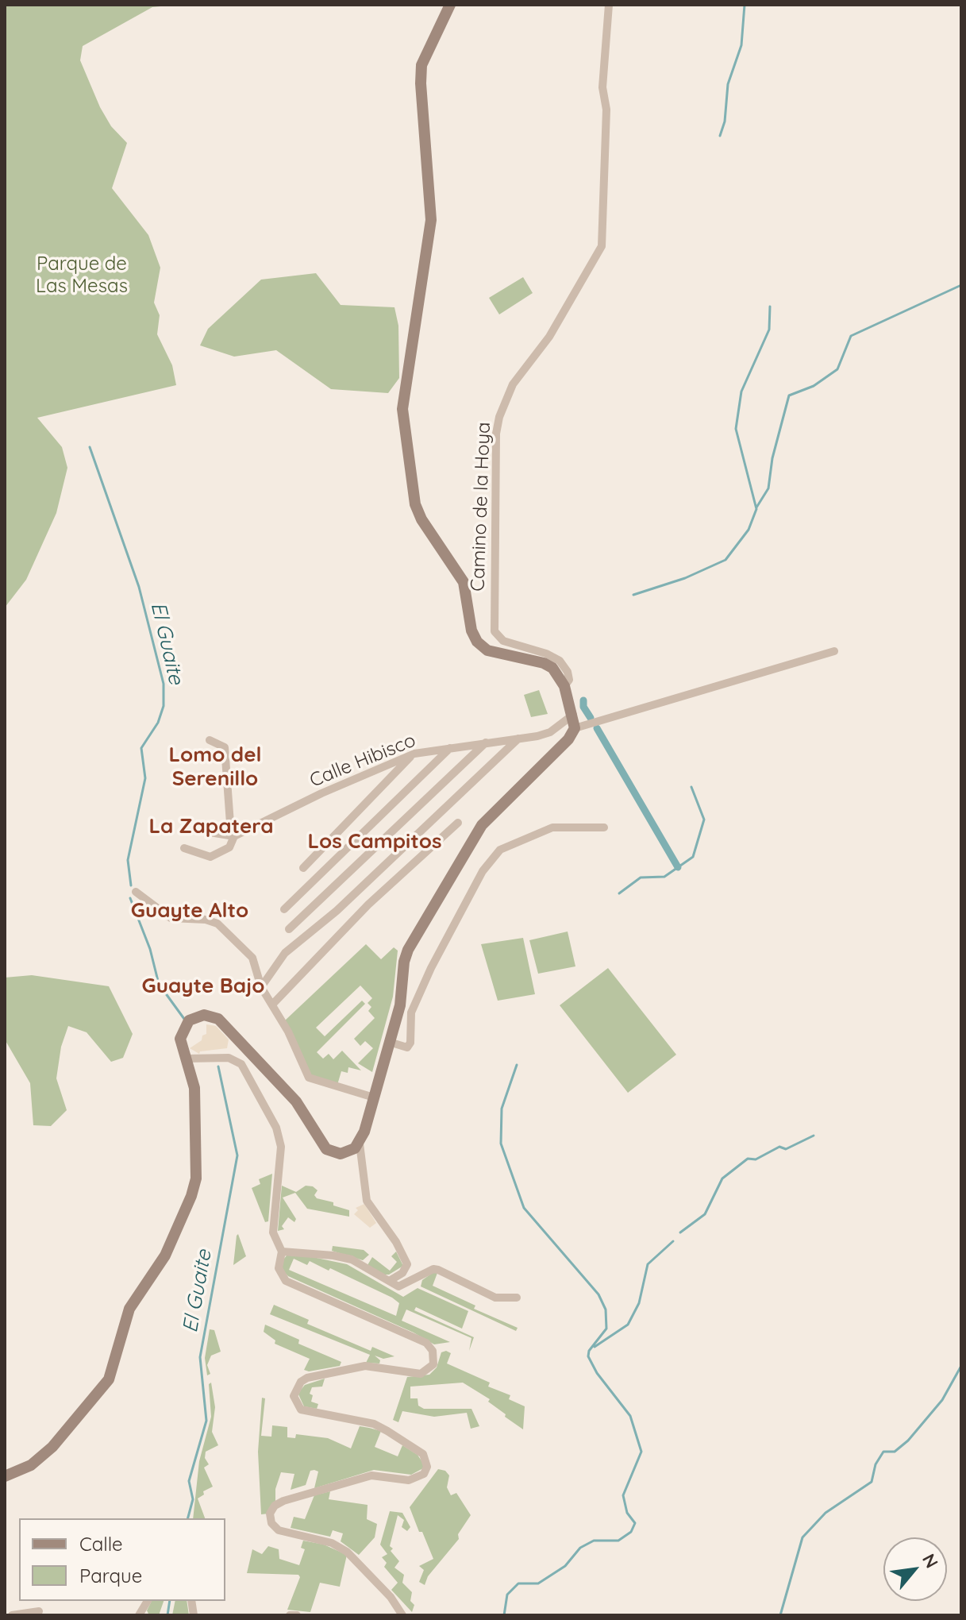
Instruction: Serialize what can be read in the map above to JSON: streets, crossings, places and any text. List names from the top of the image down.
{
  "streets": {
    "street": ["Camino de la Hoya", "Calle Hibisco"]
  },
  "districts": [
    "Lomo del Serenillo",
    "La Zapatera",
    "Los Campitos",
    "Guayte Alto",
    "Guayte Bajo"
  ],
  "water": ["El Guaite"],
  "parks": ["Parque de Las Mesas"],
  "legend": ["Calle", "Parque"],
  "north": "top right"
}
